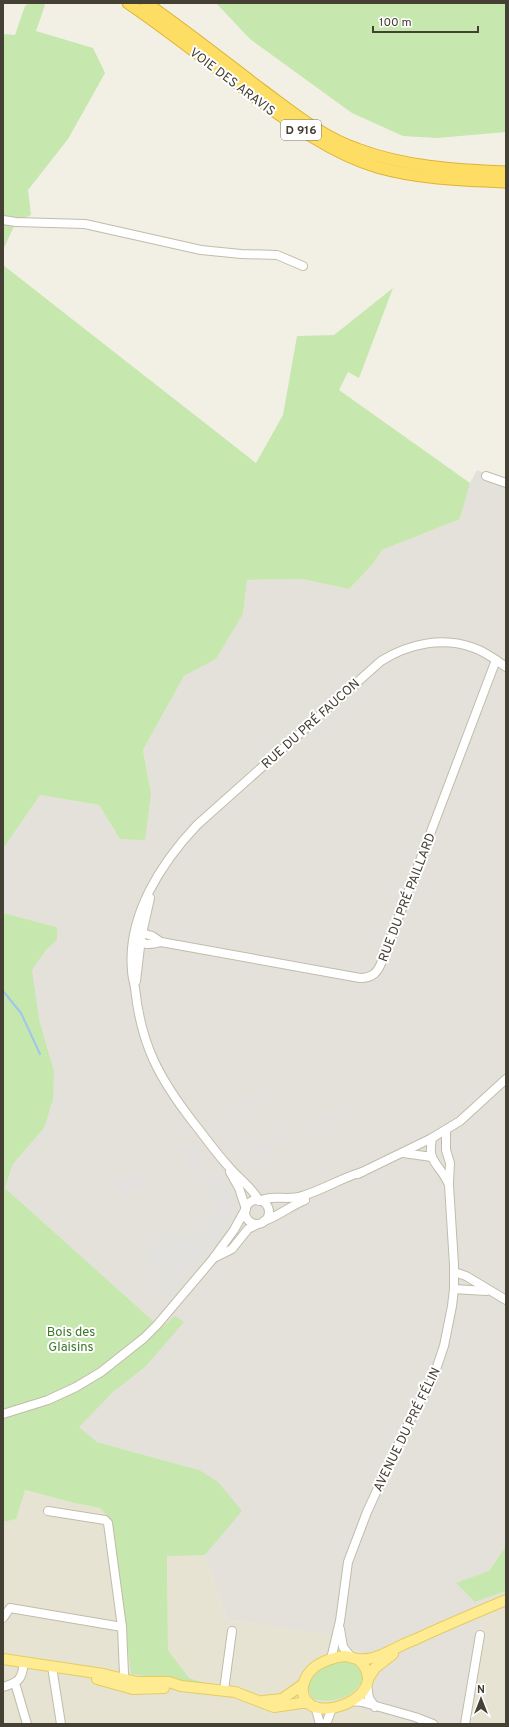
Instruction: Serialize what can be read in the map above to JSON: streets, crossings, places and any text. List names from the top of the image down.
{
  "streets": {
    "highway": ["VOIE DES ARAVIS", "D 916"],
    "street": ["RUE DU PRÉ FAUCON", "RUE DU PRÉ PAILLARD", "AVENUE DU PRÉ FÉLIN"]
  },
  "crossings": [
    ["RUE DU PRÉ FAUCON", "RUE DU PRÉ PAILLARD"]
  ],
  "parks": ["Bois des Glaisins"],
  "scale_bar": "100 m",
  "north": "top"
}
